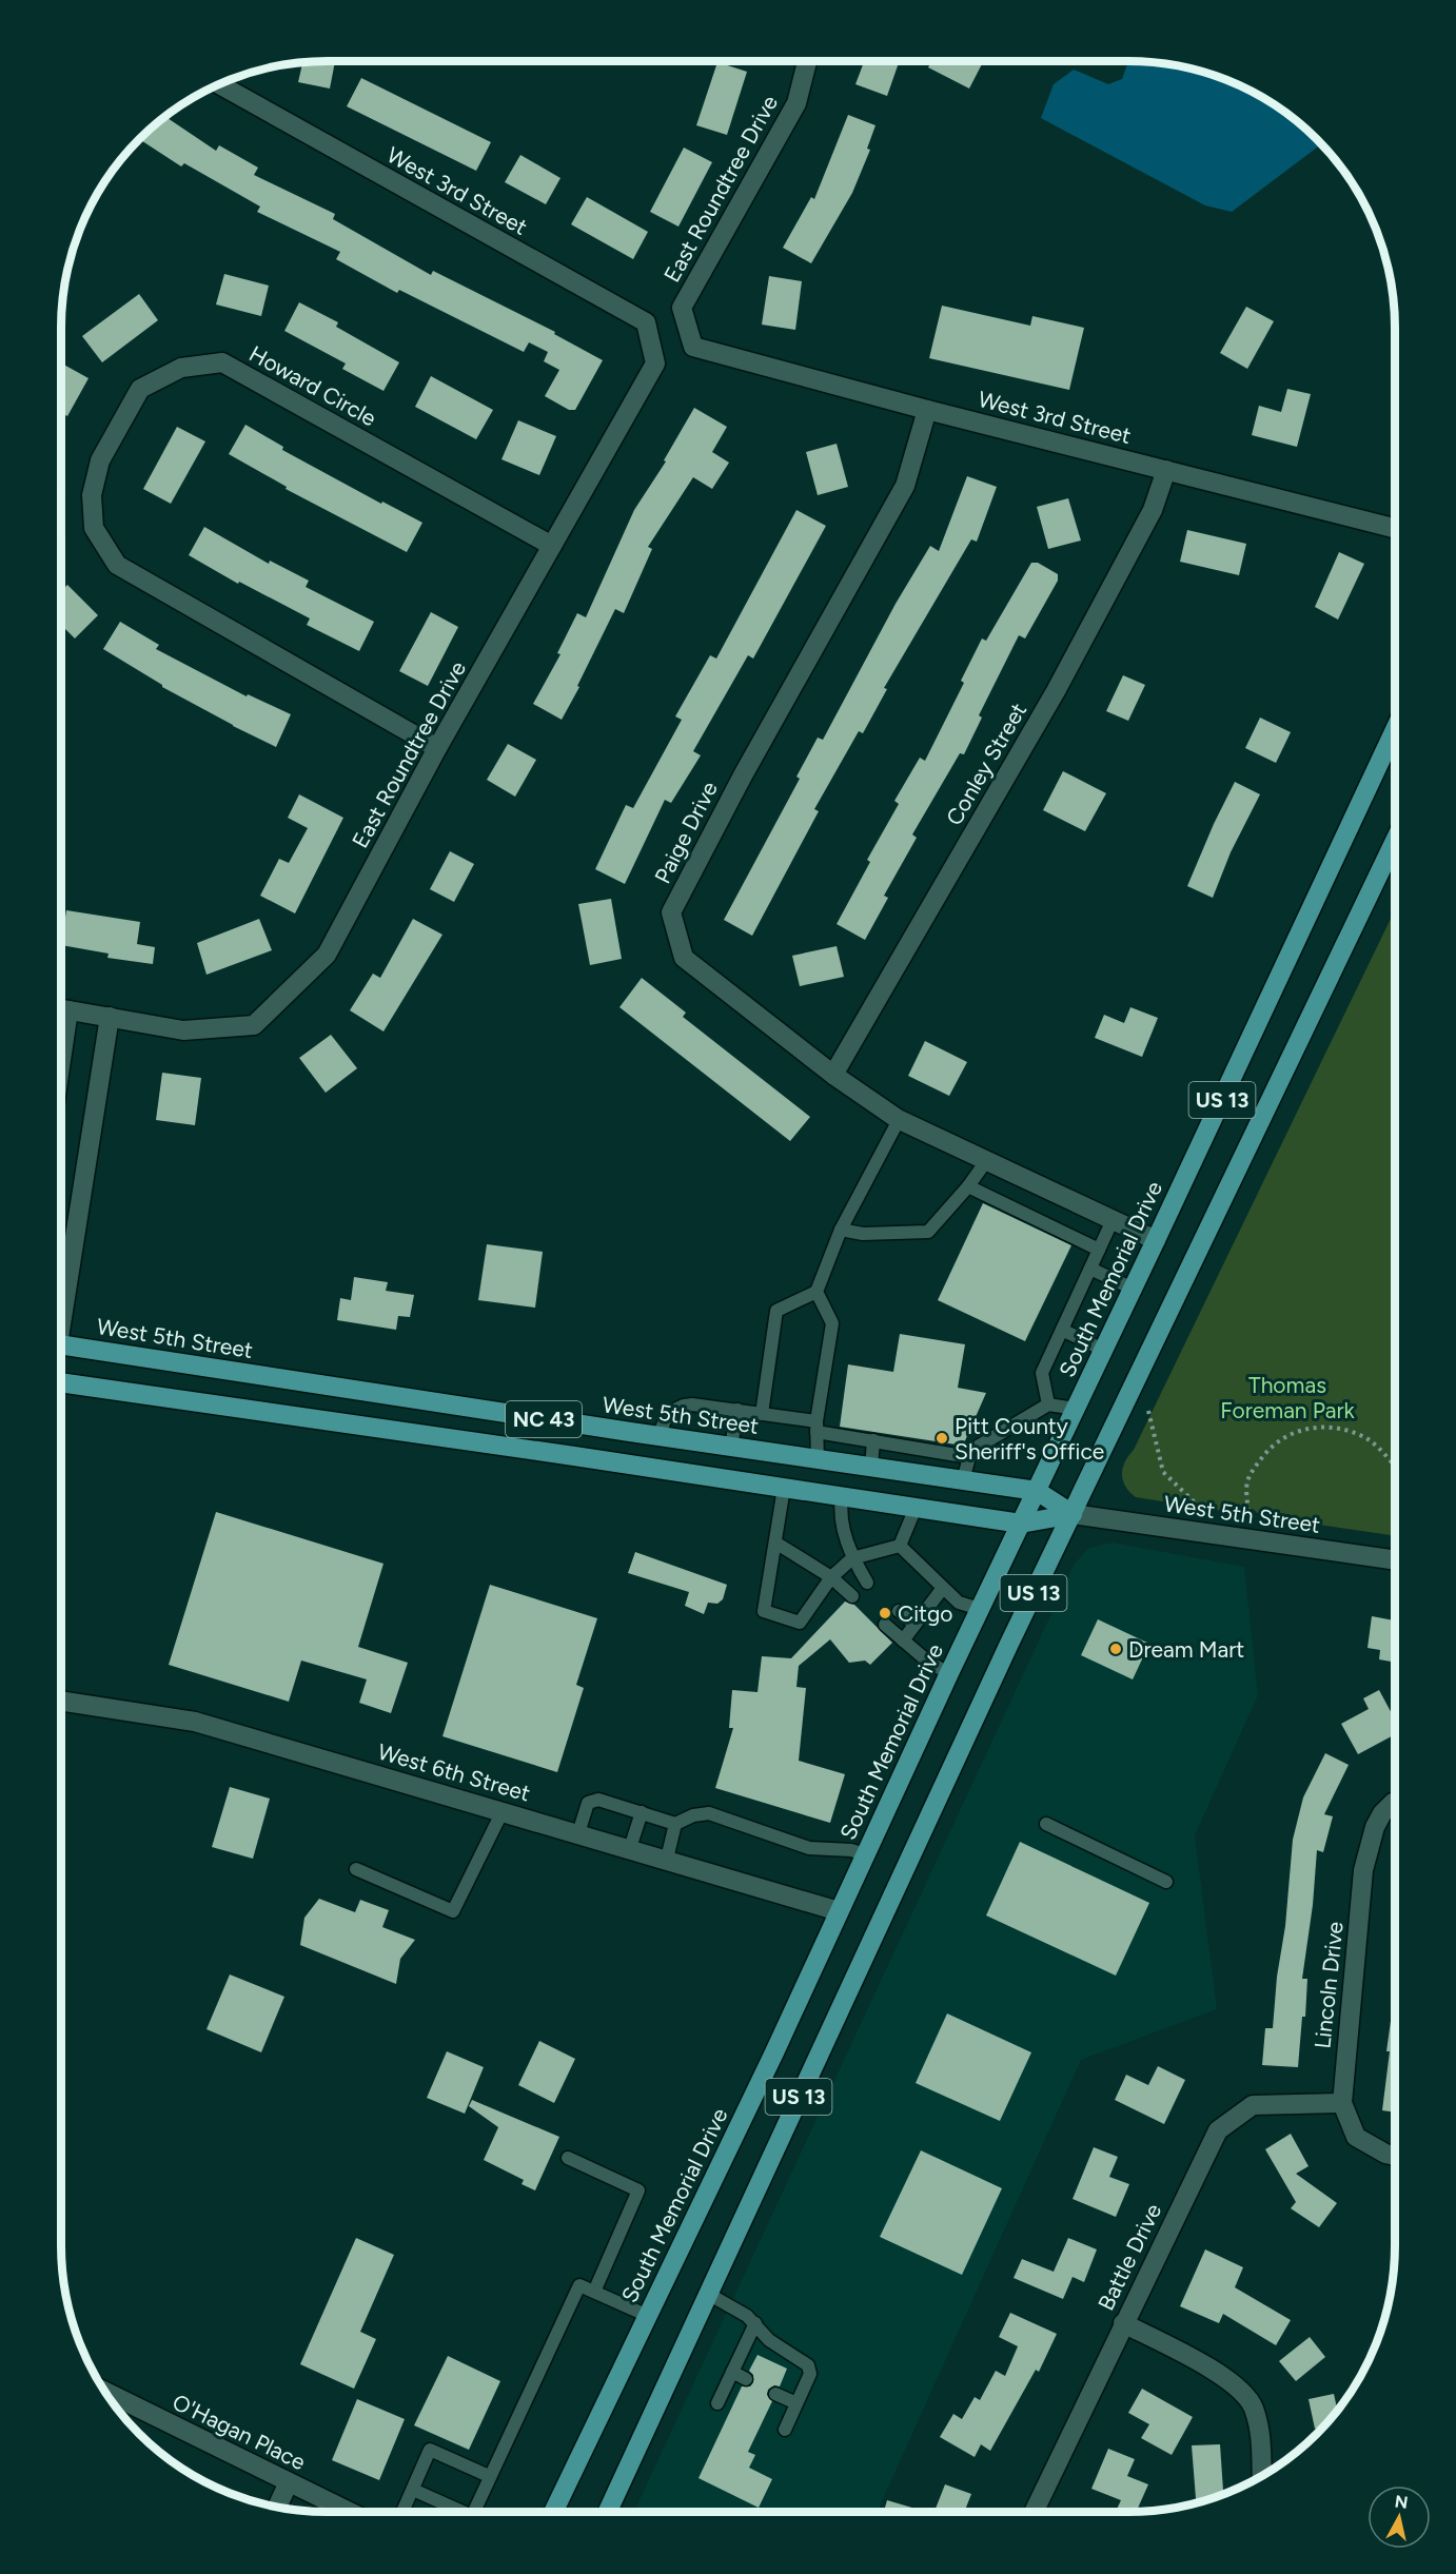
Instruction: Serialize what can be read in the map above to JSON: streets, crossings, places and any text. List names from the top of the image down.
{
  "streets": {
    "main road": [
      "US 13",
      "South Memorial Drive",
      "West 5th Street",
      "NC 43"
    ],
    "street": [
      "East Roundtree Drive",
      "West 3rd Street",
      "Howard Circle",
      "Conley Street",
      "Paige Drive",
      "West 6th Street",
      "Lincoln Drive",
      "Battle Drive",
      "O'Hagan Place"
    ]
  },
  "crossings": [
    ["East Roundtree Drive", "West 3rd Street"],
    ["East Roundtree Drive", "Howard Circle"],
    ["West 3rd Street", "Conley Street"],
    ["West 3rd Street", "Paige Drive"],
    ["Conley Street", "Paige Drive"],
    ["Paige Drive", "South Memorial Drive"],
    ["US 13", "West 5th Street"],
    ["South Memorial Drive", "West 5th Street"],
    ["South Memorial Drive", "West 6th Street"],
    ["Lincoln Drive", "Battle Drive"]
  ],
  "parks": ["Thomas Foreman Park"],
  "places": ["Pitt County Sheriff's Office", "Citgo", "Dream Mart"],
  "north": "top"
}
